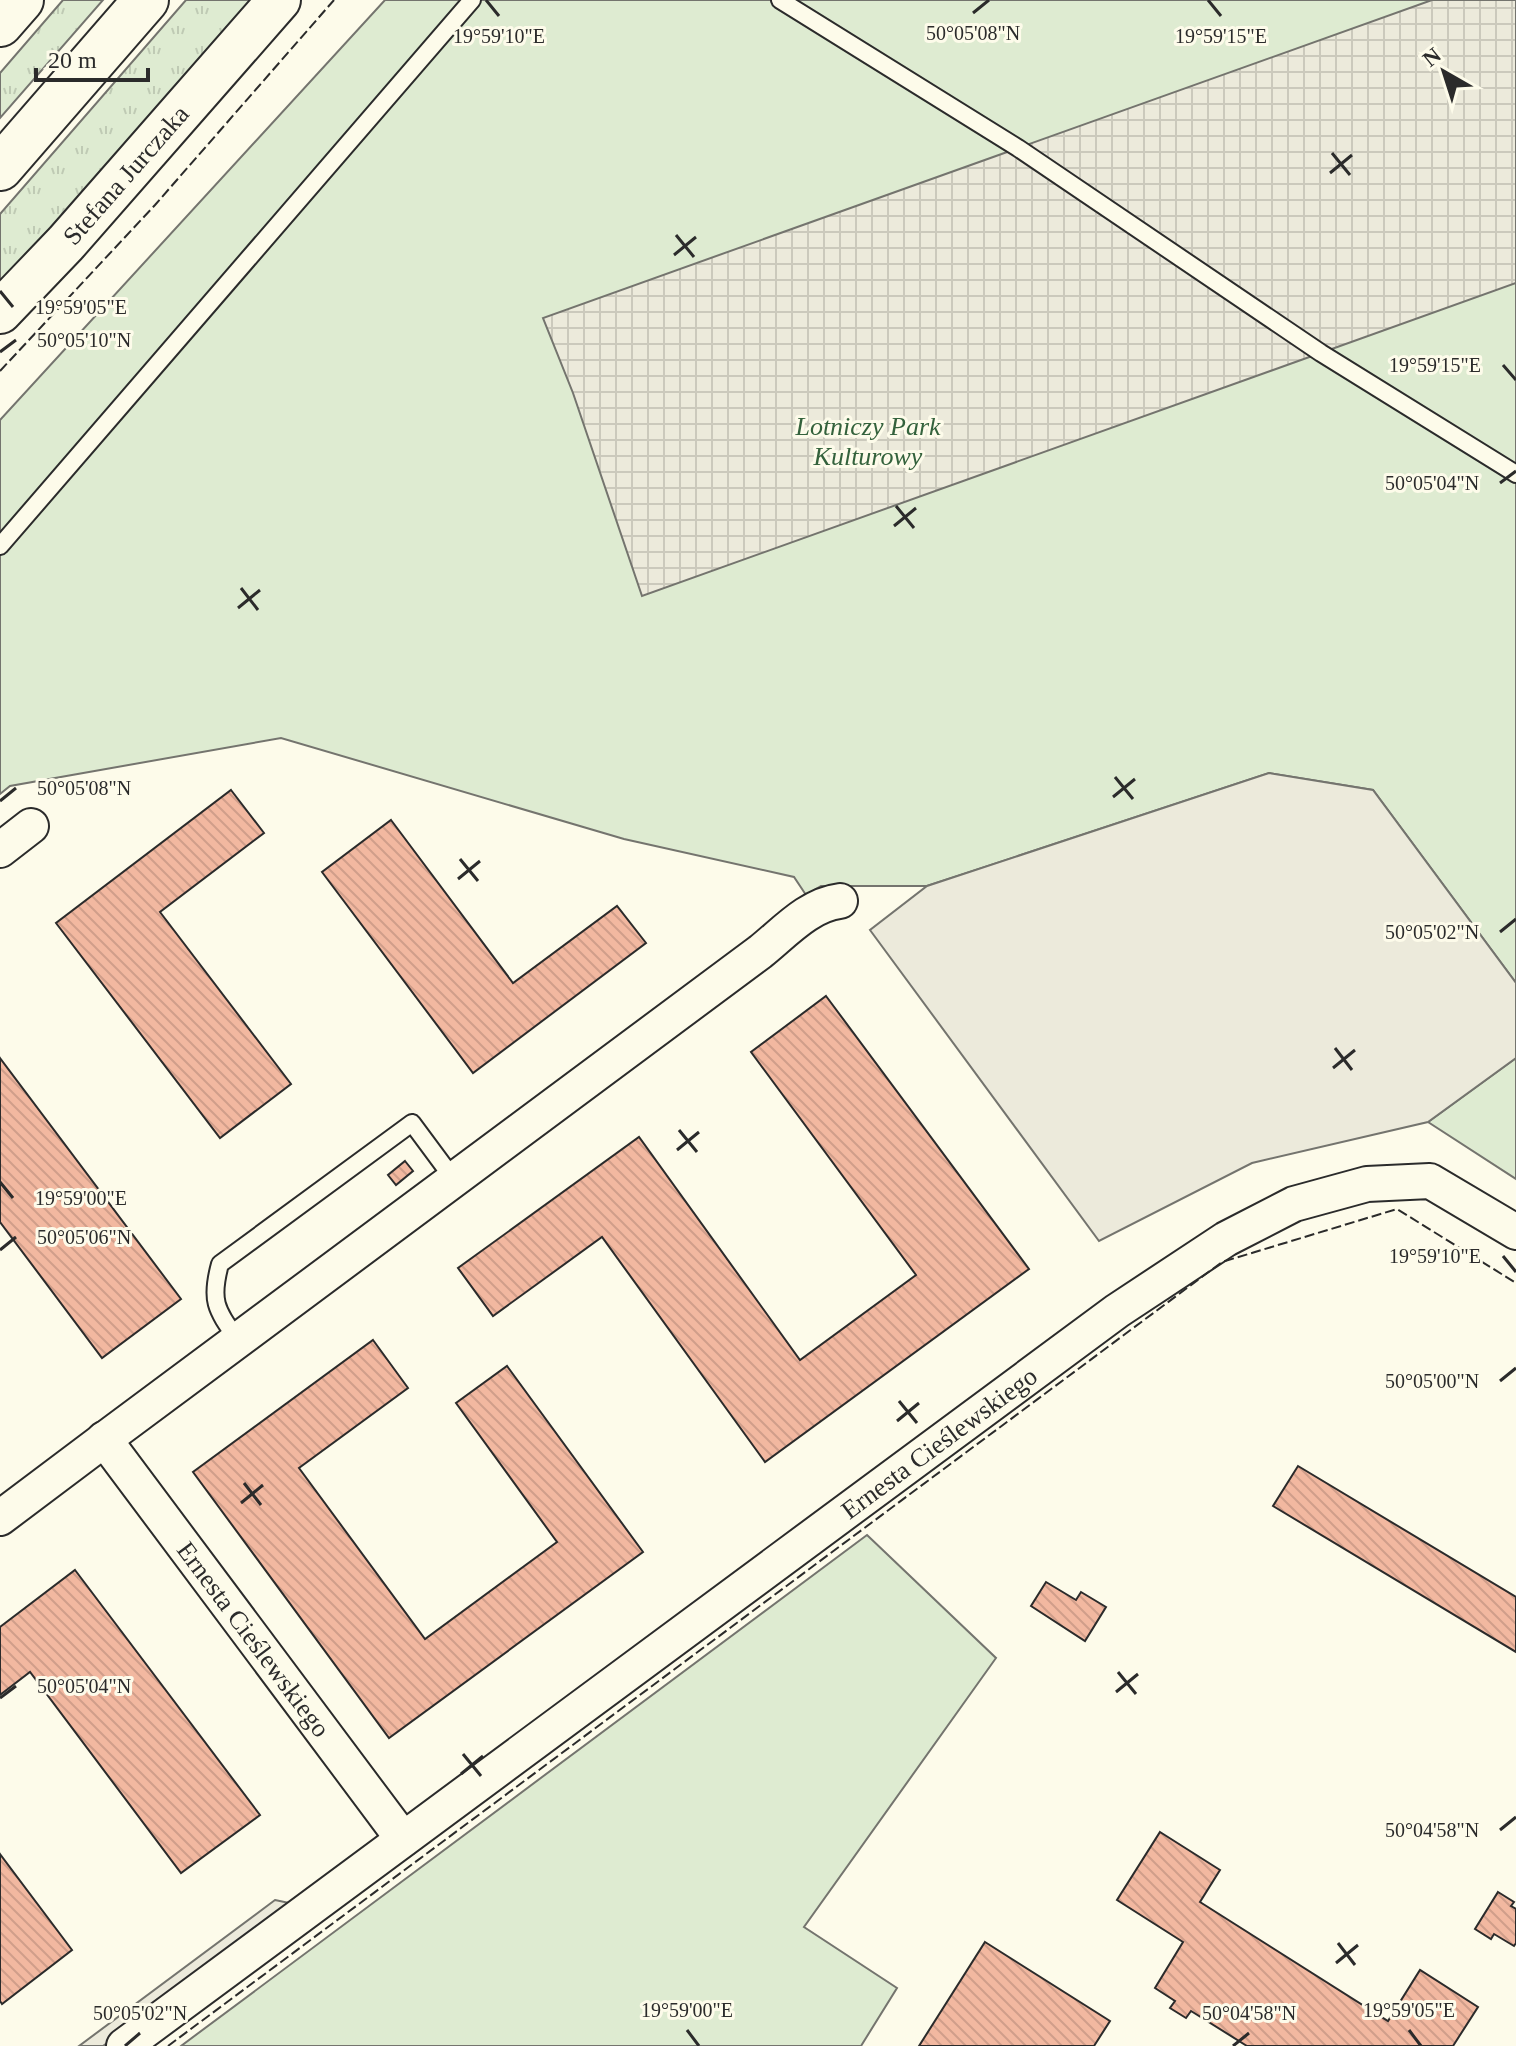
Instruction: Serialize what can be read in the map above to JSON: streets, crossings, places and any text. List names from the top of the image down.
{
  "streets": {
    "street": ["Stefana Jurczaka", "Ernesta Cieślewskiego"]
  },
  "parks": ["Lotniczy Park Kulturowy"],
  "scale_bar": "20 m",
  "north": "top left",
  "coordinates": [
    "50°05'08\"N",
    "19°59'10\"E",
    "19°59'15\"E",
    "19°59'05\"E",
    "50°05'10\"N",
    "50°05'04\"N",
    "50°05'02\"N",
    "19°59'00\"E",
    "50°05'06\"N",
    "50°05'00\"N",
    "50°04'58\"N"
  ]
}
